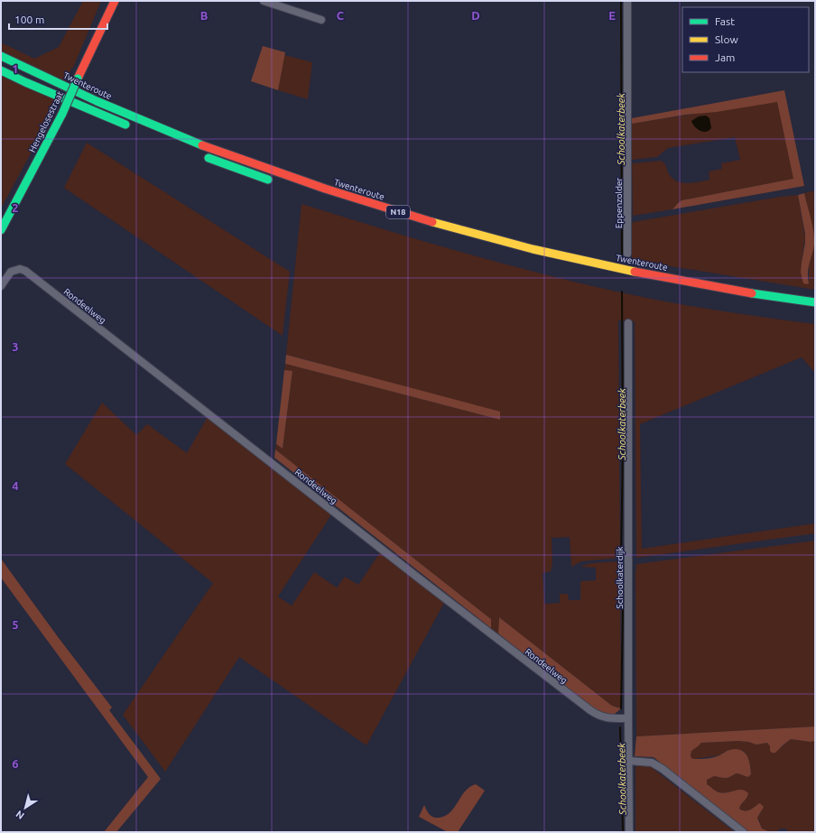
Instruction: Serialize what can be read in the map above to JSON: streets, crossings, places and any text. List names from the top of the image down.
{
  "streets": {
    "main road": ["Twenteroute", "Hengelosestraat", "N18"],
    "street": ["Eppenzolder", "Rondeelweg", "Schoolkaterdijk"]
  },
  "crossings": [
    ["Rondeelweg", "Schoolkaterdijk"]
  ],
  "water": ["Schoolkaterbeek"],
  "legend": ["Fast", "Slow", "Jam"],
  "scale_bar": "100 m",
  "north": "bottom left",
  "grid": {
    "columns": [
      "B",
      "C",
      "D",
      "E"
    ],
    "rows": [
      "1",
      "2",
      "3",
      "4",
      "5",
      "6"
    ]
  }
}
